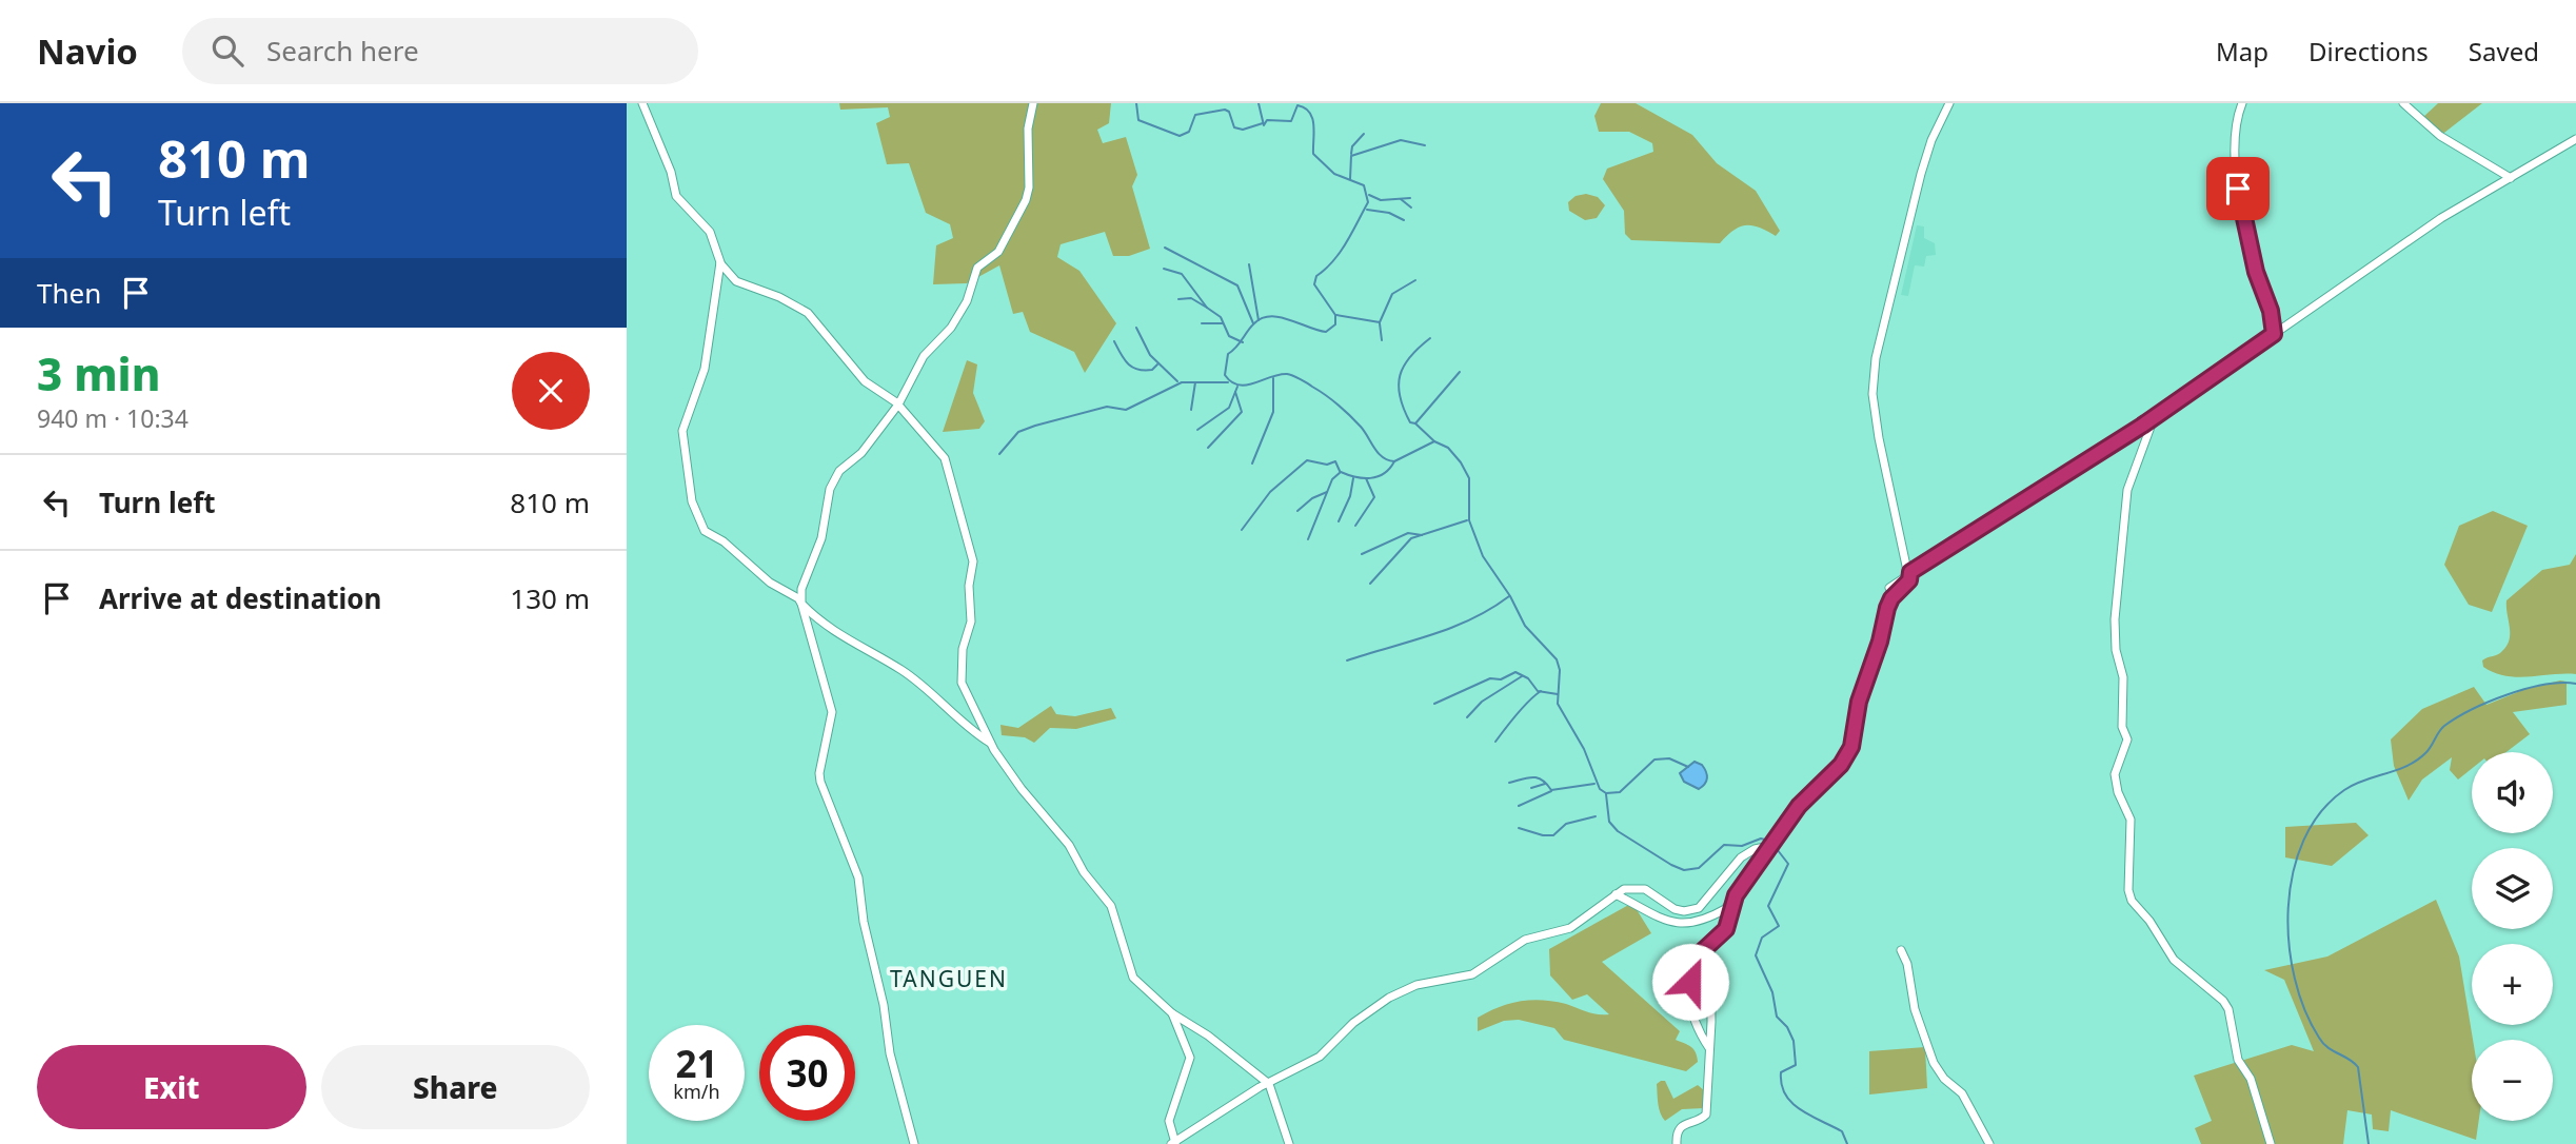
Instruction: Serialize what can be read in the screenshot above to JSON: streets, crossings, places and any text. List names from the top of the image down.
{
  "districts": ["TANGUEN"],
  "page": {
    "header": "Navio",
    "search": "Search here",
    "nav": ["Map", "Directions", "Saved"],
    "turn": ["810 m", "Turn left"],
    "then": "Then",
    "heading": ["3 min", "940 m · 10:34"],
    "list": [
      {
        "name": "Turn left",
        "value": "810 m"
      },
      {
        "name": "Arrive at destination",
        "value": "130 m"
      }
    ],
    "map_buttons": ["+", "−"],
    "speed": "21 km/h",
    "limit": "30",
    "buttons": ["Exit", "Share"]
  }
}
